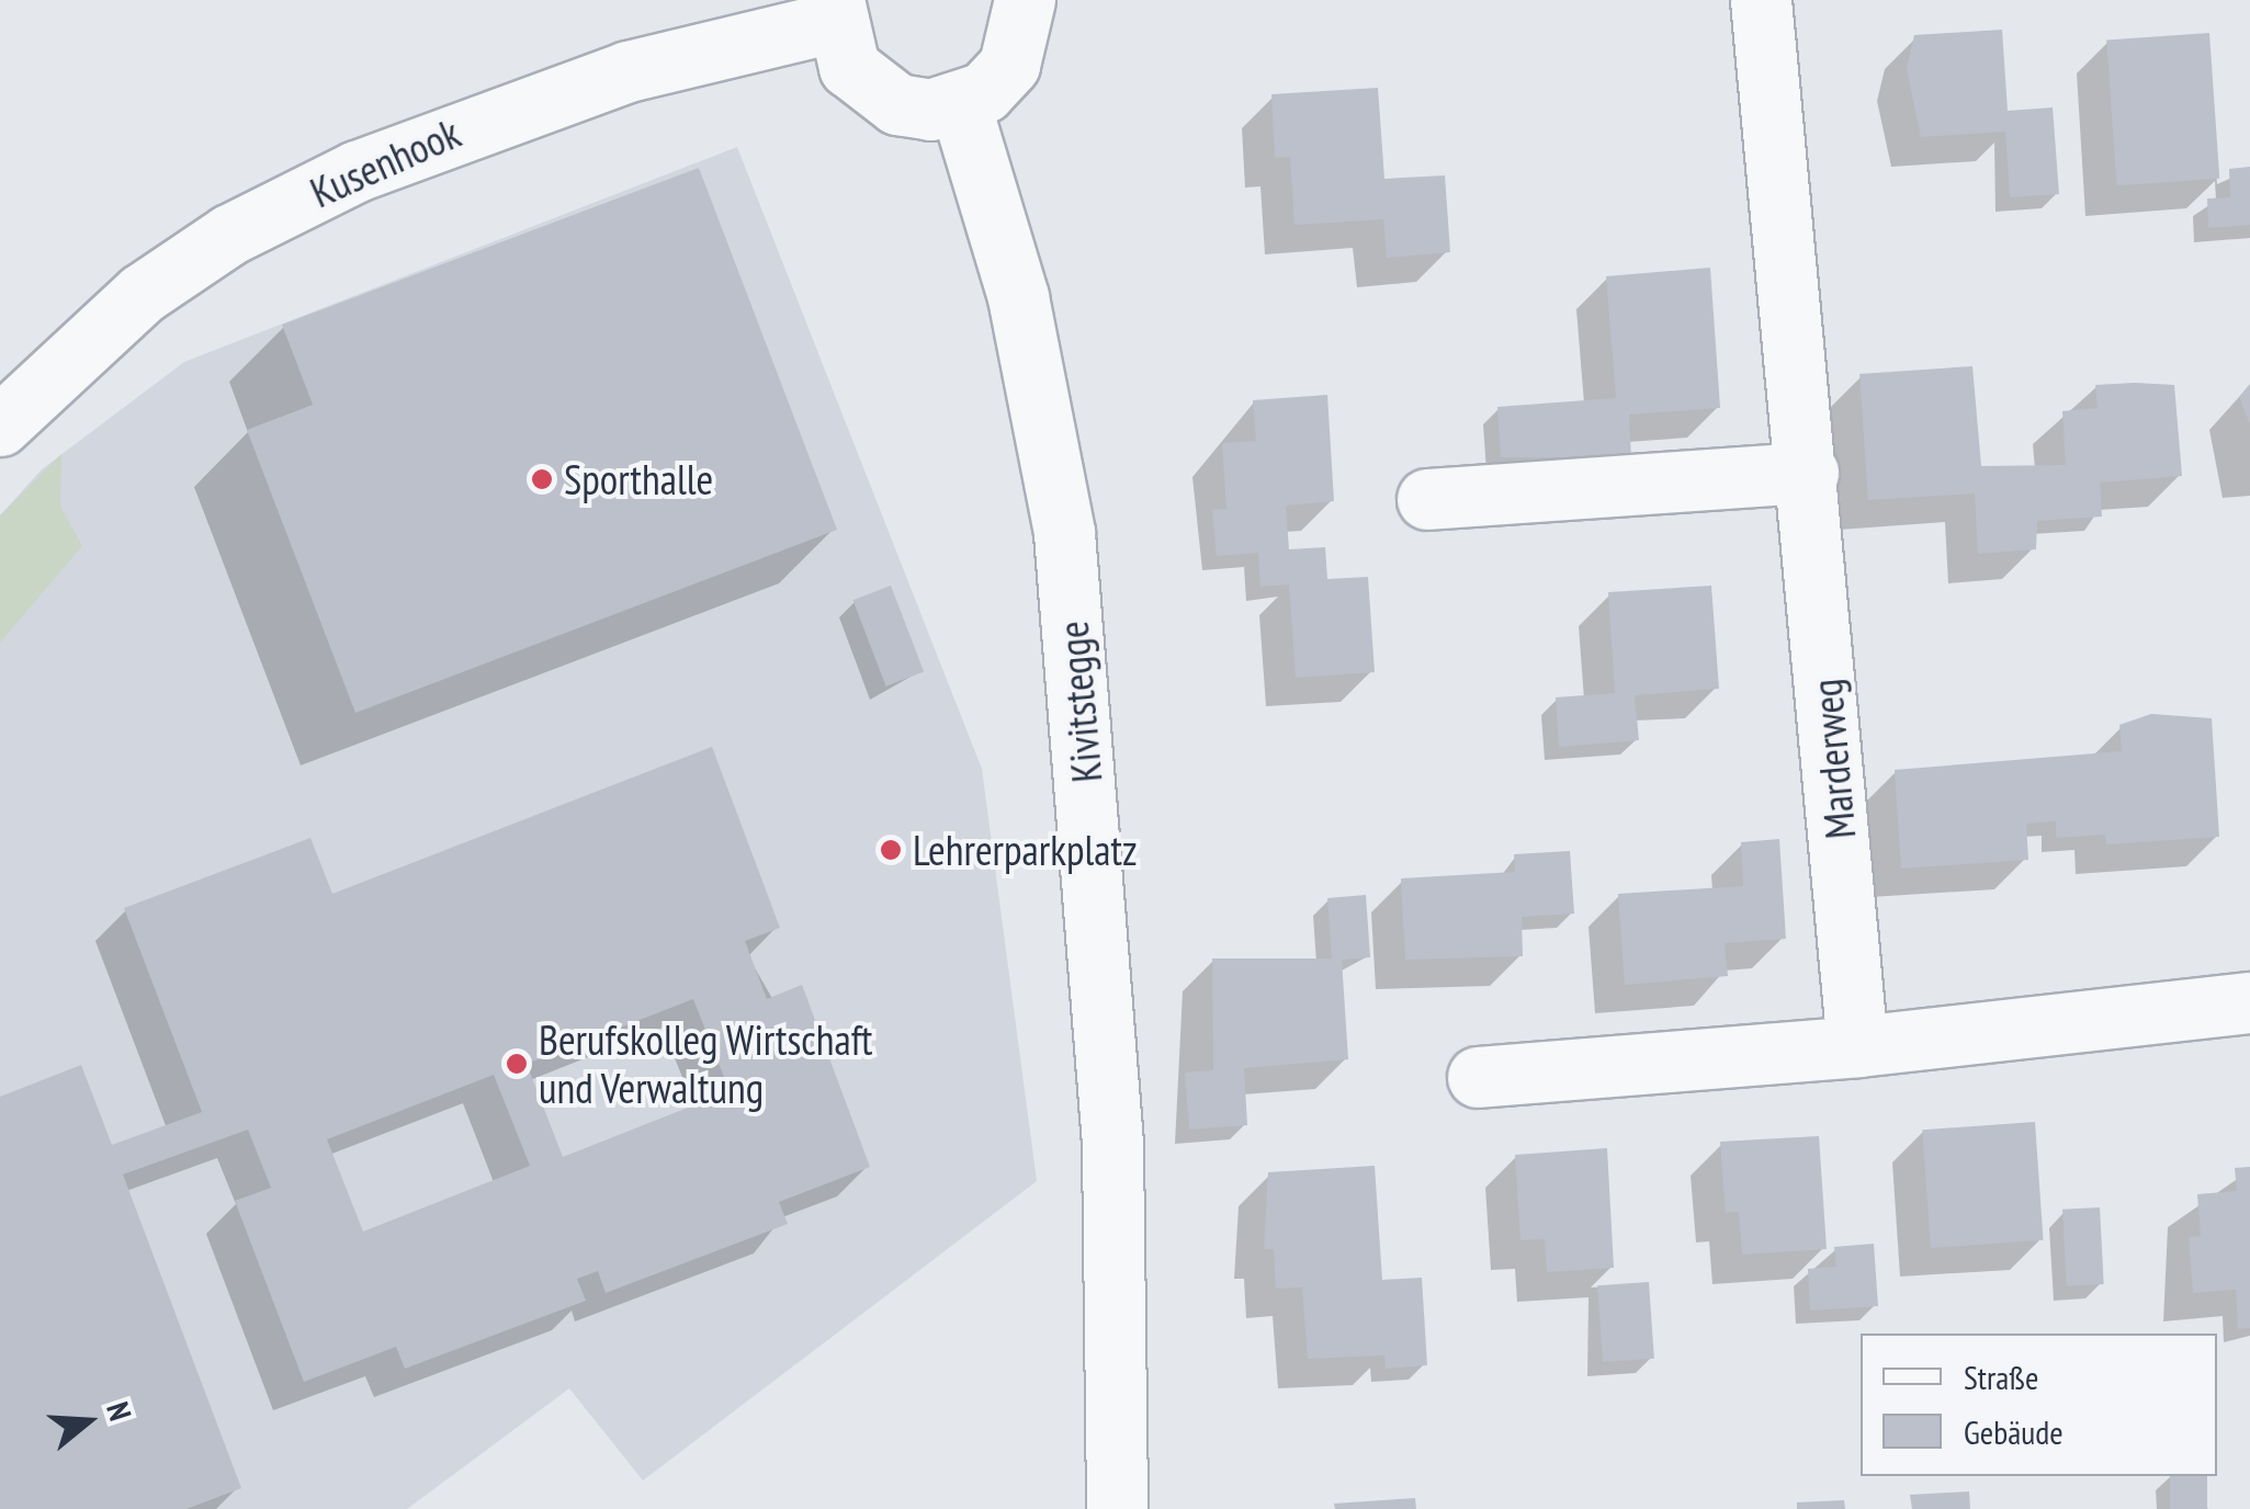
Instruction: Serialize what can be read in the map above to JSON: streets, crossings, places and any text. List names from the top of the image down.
{
  "streets": {
    "street": ["Kusenhook", "Kivitstegge", "Marderweg"]
  },
  "places": ["Sporthalle", "Lehrerparkplatz", "Berufskolleg Wirtschaft und Verwaltung"],
  "legend": ["Straße", "Gebäude"],
  "north": "right"
}
